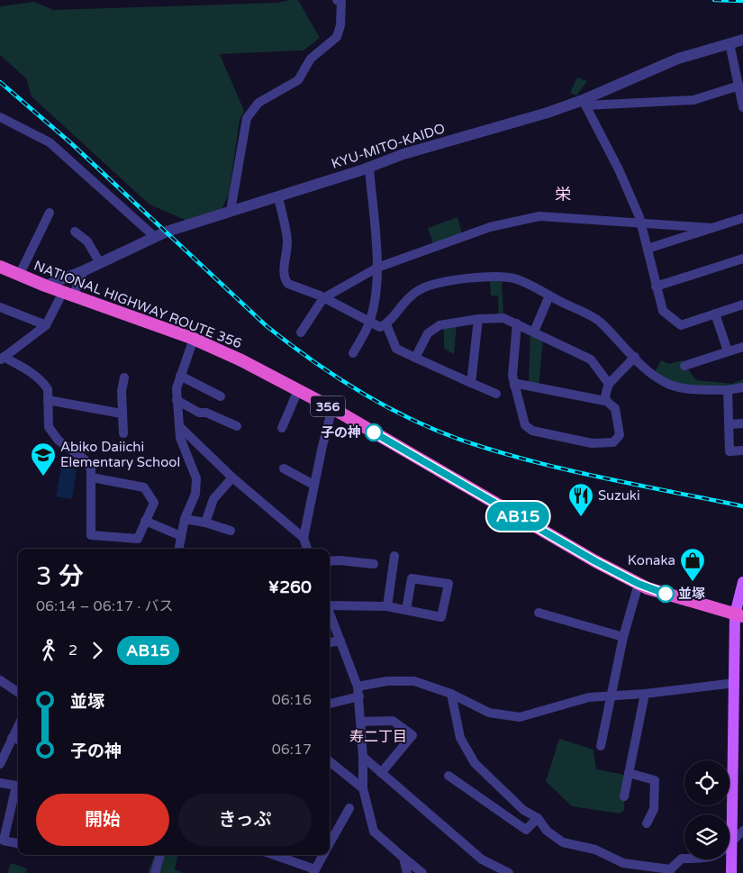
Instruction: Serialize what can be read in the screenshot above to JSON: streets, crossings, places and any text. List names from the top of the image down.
{
  "streets": {
    "highway": ["NATIONAL HIGHWAY ROUTE 356", "356"],
    "street": ["KYU-MITO-KAIDO"]
  },
  "crossings": [
    ["KYU-MITO-KAIDO", "NATIONAL HIGHWAY ROUTE 356"]
  ],
  "districts": ["栄", "寿二丁目"],
  "places": {
    "other": ["子の神", "並塚"],
    "school or university": ["Abiko Daiichi Elementary School"],
    "restaurant": ["Suzuki"],
    "shop": ["Konaka"]
  },
  "lines": ["bus line AB15"],
  "page": {
    "on_map": "AB15",
    "heading": ["3 分", "06:14 – 06:17 · バス", "¥260"],
    "legs": ["2", "AB15"],
    "list": [
      {
        "name": "並塚",
        "value": "06:16"
      },
      {
        "name": "子の神",
        "value": "06:17"
      }
    ],
    "buttons": ["開始", "きっぷ"]
  }
}
